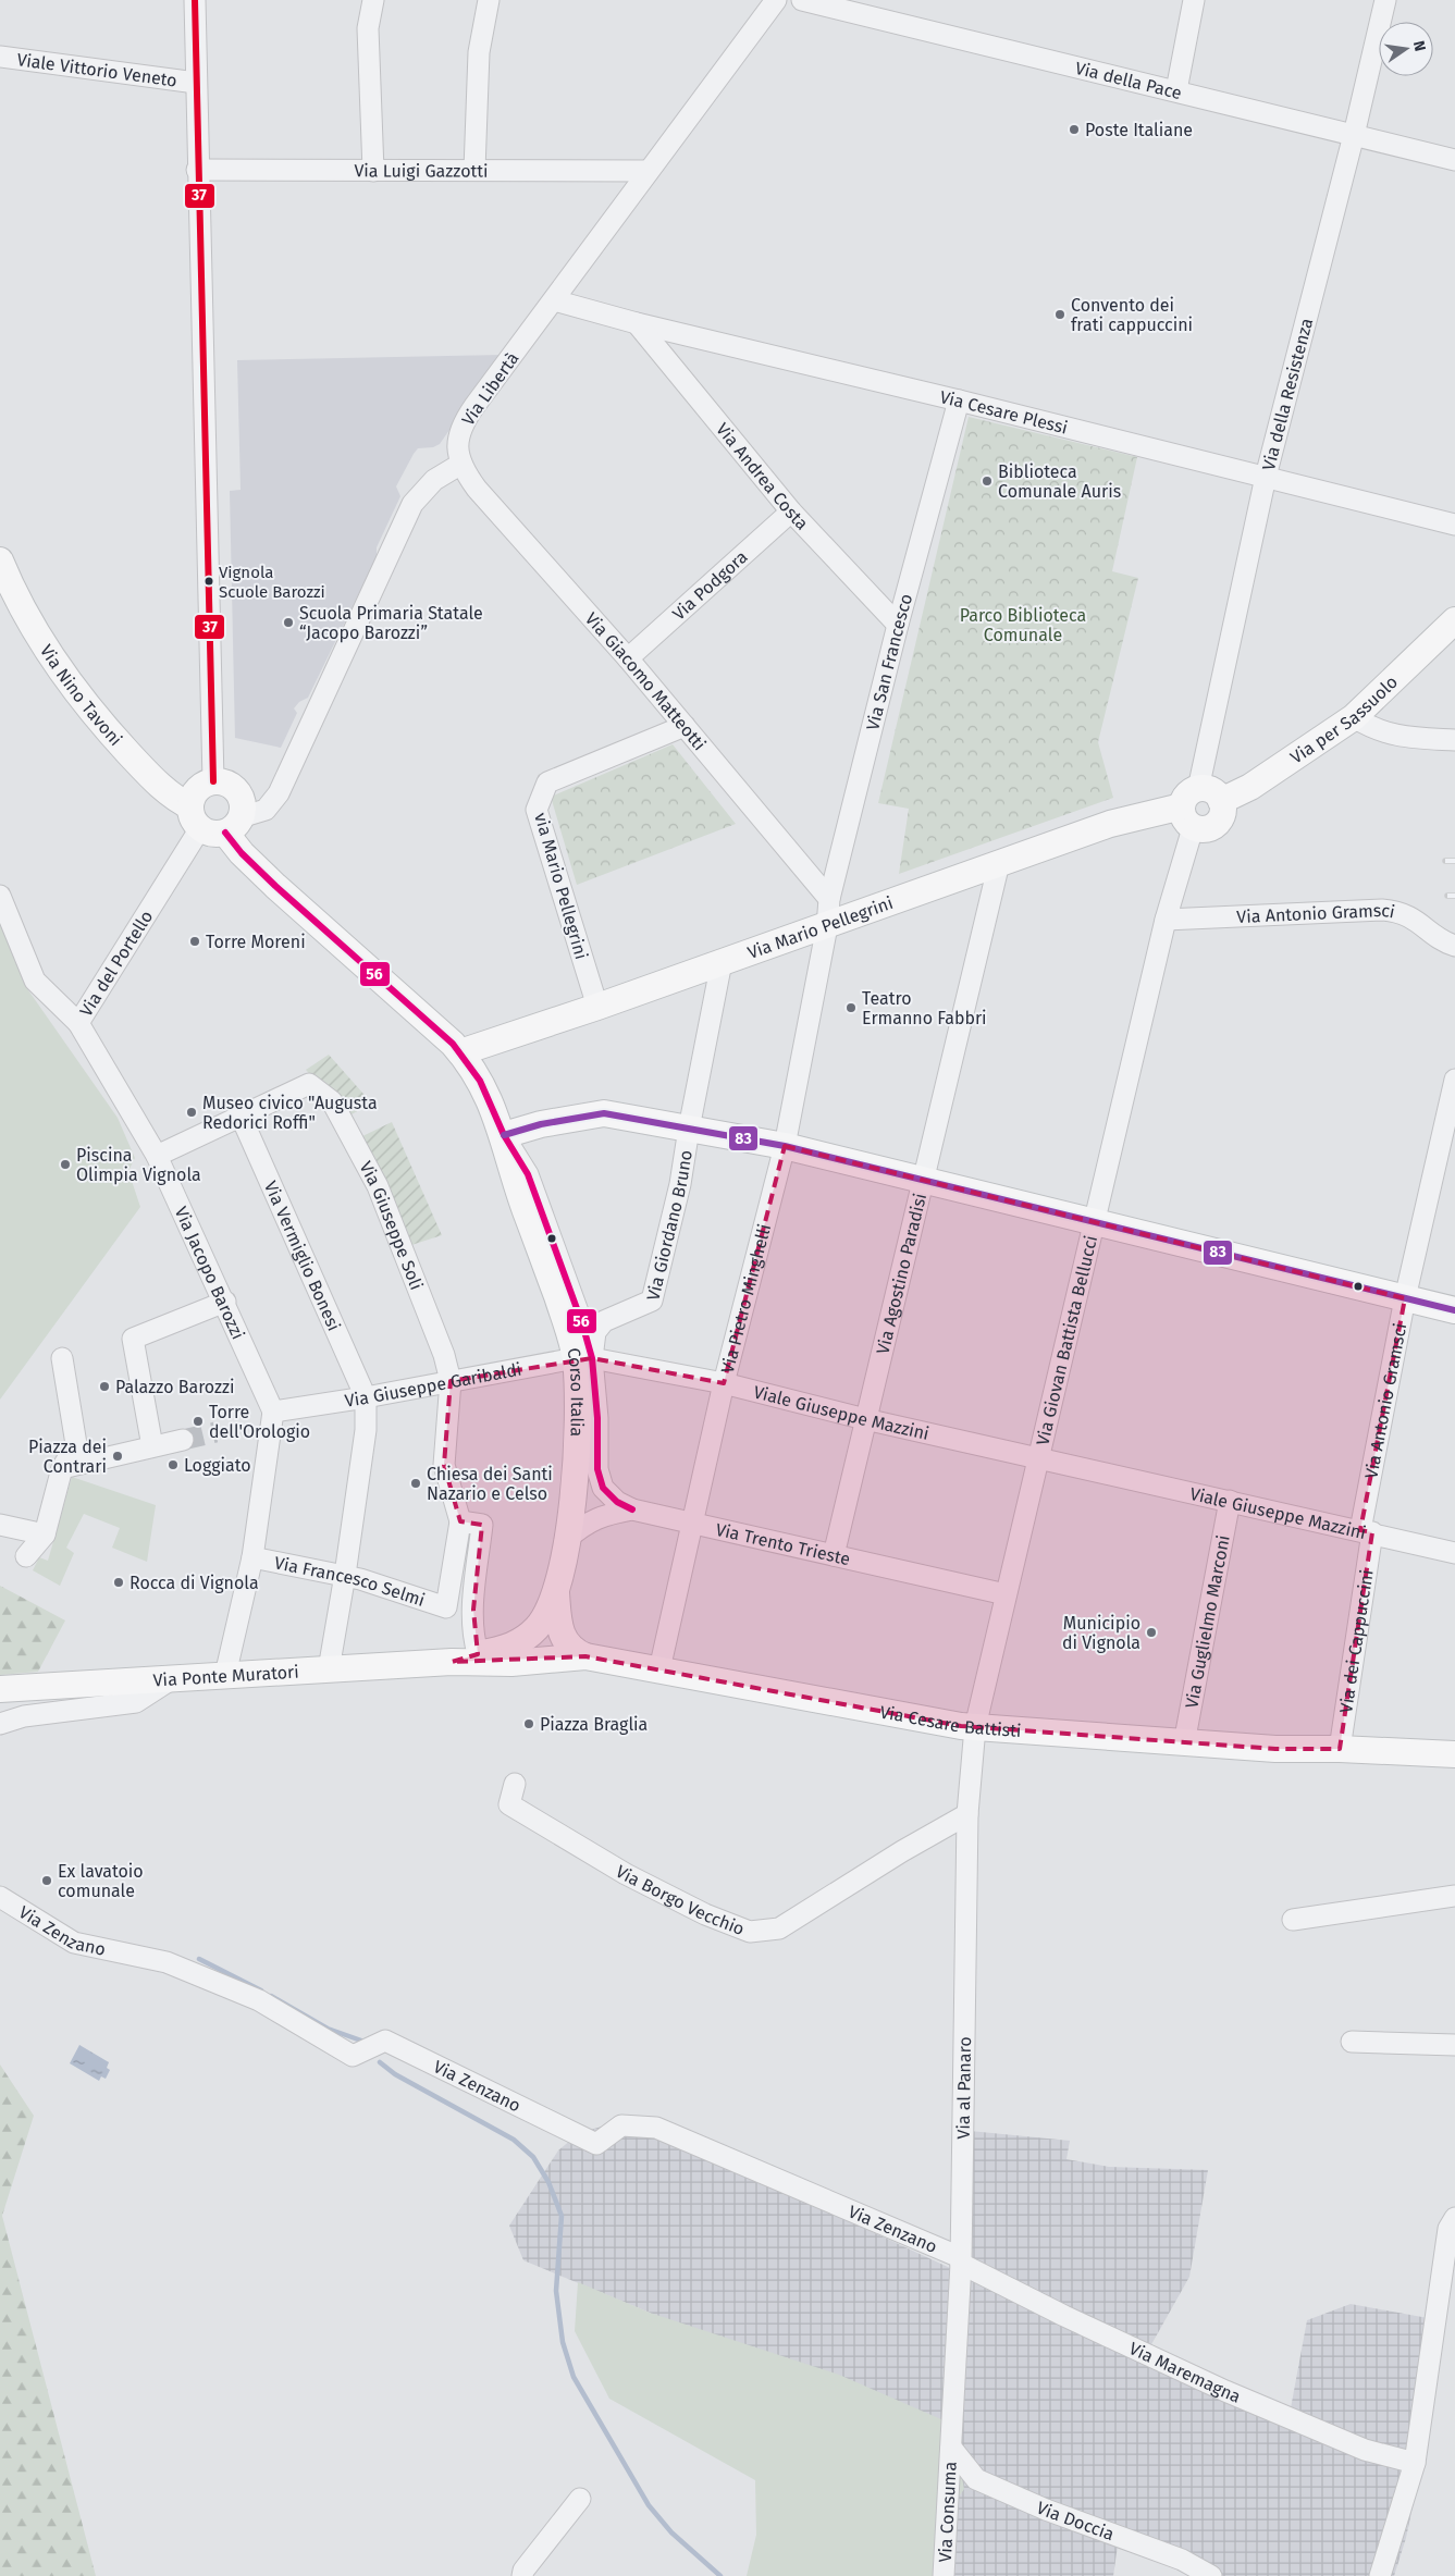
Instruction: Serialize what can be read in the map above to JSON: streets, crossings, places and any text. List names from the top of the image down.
{
  "streets": {
    "main road": [
      "Via Nino Tavoni",
      "Via per Sassuolo",
      "Via Mario Pellegrini",
      "Corso Italia",
      "Via Ponte Muratori",
      "Via Cesare Battisti"
    ],
    "street": [
      "Viale Vittorio Veneto",
      "Via della Pace",
      "Via Luigi Gazzotti",
      "Via Libertà",
      "Via della Resistenza",
      "Via Cesare Plessi",
      "Via Andrea Costa",
      "Via Podgora",
      "Via San Francesco",
      "Via Giacomo Matteotti",
      "via Mario Pellegrini",
      "Via Antonio Gramsci",
      "Via del Portello",
      "Via Giordano Bruno",
      "Via Giuseppe Soli",
      "Via Vermiglio Bonesi",
      "Via Jacopo Barozzi",
      "Via Agostino Paradisi",
      "Via Pietro Minghelli",
      "Via Giovan Battista Bellucci",
      "Via Giuseppe Garibaldi",
      "Viale Giuseppe Mazzini",
      "Via Trento Trieste",
      "Via Francesco Selmi",
      "Via Guglielmo Marconi",
      "Via dei Cappuccini",
      "Via Borgo Vecchio",
      "Via Zenzano",
      "Via al Panaro",
      "Via Maremagna",
      "Via Consuma",
      "Via Doccia"
    ]
  },
  "crossings": [
    ["Viale Vittorio Veneto", "Via Luigi Gazzotti"],
    ["Viale Vittorio Veneto", "Via Nino Tavoni"],
    ["Viale Vittorio Veneto", "Via del Portello"],
    ["Via della Pace", "Via della Resistenza"],
    ["Via Luigi Gazzotti", "Via Libertà"],
    ["Via Libertà", "Via Cesare Plessi"],
    ["Via Libertà", "Via Giacomo Matteotti"],
    ["Via della Resistenza", "Via Cesare Plessi"],
    ["Via della Resistenza", "Via Mario Pellegrini"],
    ["Via della Resistenza", "Via Giovan Battista Bellucci"],
    ["Via Cesare Plessi", "Via Andrea Costa"],
    ["Via Cesare Plessi", "Via San Francesco"],
    ["Via Andrea Costa", "Via Podgora"],
    ["Via Andrea Costa", "Via San Francesco"],
    ["Via Podgora", "Via Giacomo Matteotti"],
    ["Via San Francesco", "Via Giacomo Matteotti"],
    ["Via San Francesco", "Via Mario Pellegrini"],
    ["Via San Francesco", "Via Pietro Minghelli"],
    ["Via Giacomo Matteotti", "via Mario Pellegrini"],
    ["Via Nino Tavoni", "Via del Portello"],
    ["Via per Sassuolo", "Via Mario Pellegrini"],
    ["via Mario Pellegrini", "Via Mario Pellegrini"],
    ["Via Antonio Gramsci", "Via Giovan Battista Bellucci"],
    ["Via Antonio Gramsci", "Viale Giuseppe Mazzini"],
    ["Via Antonio Gramsci", "Via dei Cappuccini"],
    ["Via Mario Pellegrini", "Via Giordano Bruno"],
    ["Via Mario Pellegrini", "Via Agostino Paradisi"],
    ["Via Mario Pellegrini", "Via Pietro Minghelli"],
    ["Via Mario Pellegrini", "Via Giovan Battista Bellucci"],
    ["Via Mario Pellegrini", "Corso Italia"],
    ["Via del Portello", "Via Jacopo Barozzi"],
    ["Via Giordano Bruno", "Via Giuseppe Garibaldi"],
    ["Via Giordano Bruno", "Corso Italia"],
    ["Via Giordano Bruno", "Viale Giuseppe Mazzini"],
    ["Via Giuseppe Soli", "Via Vermiglio Bonesi"],
    ["Via Giuseppe Soli", "Via Giuseppe Garibaldi"],
    ["Via Giuseppe Soli", "Via Francesco Selmi"],
    ["Via Vermiglio Bonesi", "Via Giuseppe Garibaldi"],
    ["Via Jacopo Barozzi", "Via Giuseppe Garibaldi"],
    ["Via Agostino Paradisi", "Viale Giuseppe Mazzini"],
    ["Via Agostino Paradisi", "Via Trento Trieste"],
    ["Via Pietro Minghelli", "Viale Giuseppe Mazzini"],
    ["Via Pietro Minghelli", "Via Trento Trieste"],
    ["Via Pietro Minghelli", "Via Cesare Battisti"],
    ["Via Giovan Battista Bellucci", "Viale Giuseppe Mazzini"],
    ["Via Giovan Battista Bellucci", "Via Trento Trieste"],
    ["Via Giovan Battista Bellucci", "Via Cesare Battisti"],
    ["Via Giovan Battista Bellucci", "Via al Panaro"],
    ["Via Giuseppe Garibaldi", "Corso Italia"],
    ["Via Giuseppe Garibaldi", "Viale Giuseppe Mazzini"],
    ["Corso Italia", "Viale Giuseppe Mazzini"],
    ["Corso Italia", "Via Trento Trieste"],
    ["Corso Italia", "Via Ponte Muratori"],
    ["Corso Italia", "Via Cesare Battisti"],
    ["Viale Giuseppe Mazzini", "Via Guglielmo Marconi"],
    ["Viale Giuseppe Mazzini", "Via dei Cappuccini"],
    ["Via Guglielmo Marconi", "Via Cesare Battisti"],
    ["Via dei Cappuccini", "Via Cesare Battisti"],
    ["Via Ponte Muratori", "Via Cesare Battisti"],
    ["Via Cesare Battisti", "Via al Panaro"],
    ["Via Borgo Vecchio", "Via al Panaro"],
    ["Via Zenzano", "Via al Panaro"],
    ["Via Zenzano", "Via Maremagna"],
    ["Via al Panaro", "Via Maremagna"],
    ["Via al Panaro", "Via Consuma"],
    ["Via al Panaro", "Via Doccia"],
    ["Via Consuma", "Via Doccia"]
  ],
  "parks": ["Parco Biblioteca Comunale"],
  "places": [
    "Poste Italiane",
    "Convento dei frati cappuccini",
    "Biblioteca Comunale Auris",
    "Vignola Scuole Barozzi",
    "Scuola Primaria Statale “Jacopo Barozzi”",
    "Torre Moreni",
    "Teatro Ermanno Fabbri",
    "Museo civico \"Augusta Redorici Roffi\"",
    "Piscina Olimpia Vignola",
    "Palazzo Barozzi",
    "Torre dell'Orologio",
    "Piazza dei Contrari",
    "Loggiato",
    "Chiesa dei Santi Nazario e Celso",
    "Rocca di Vignola",
    "Municipio di Vignola",
    "Piazza Braglia",
    "Ex lavatoio comunale"
  ],
  "lines": ["transit line 37", "transit line 56", "transit line 83"],
  "north": "right"
}
